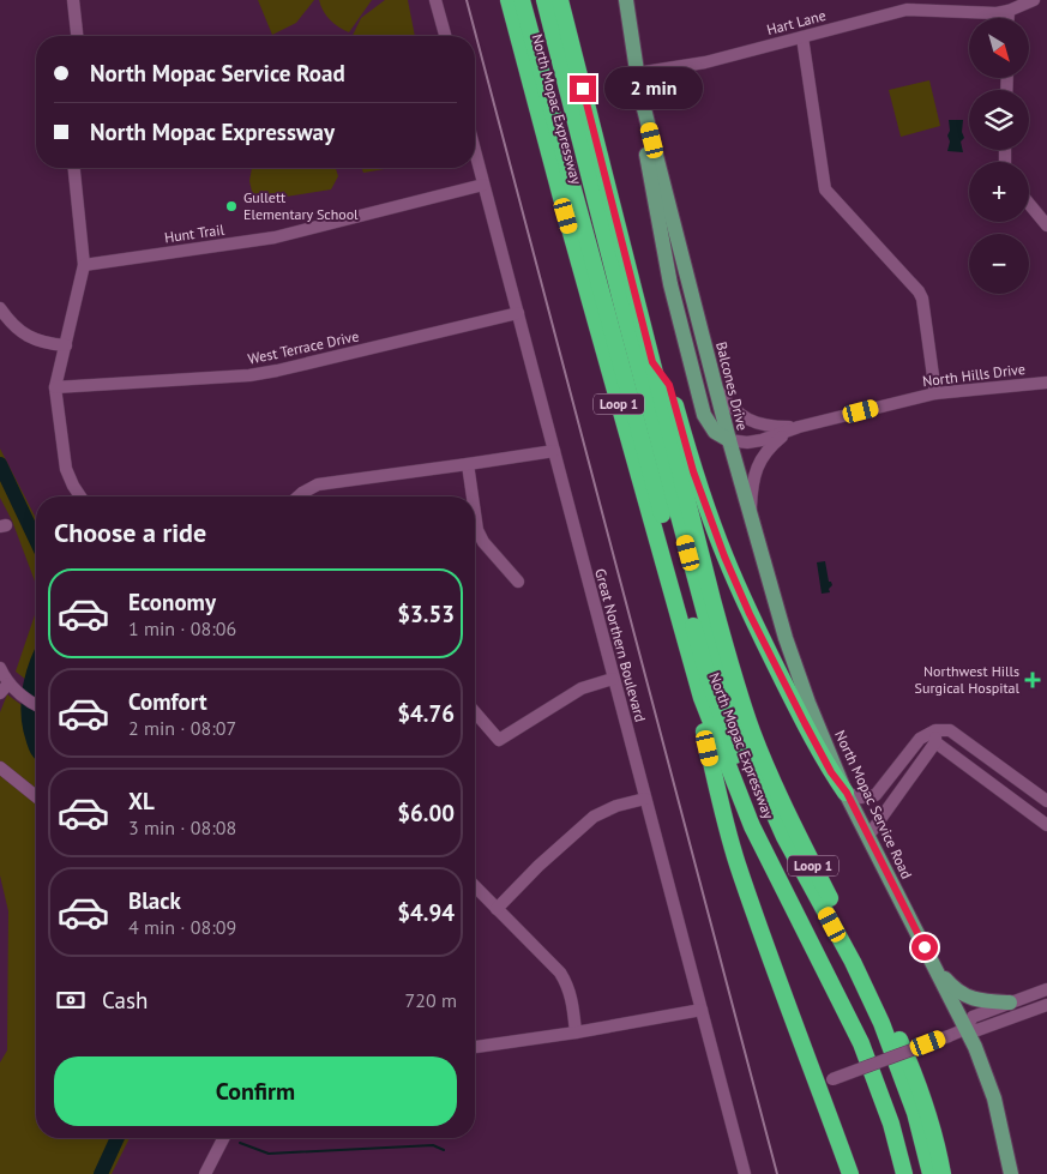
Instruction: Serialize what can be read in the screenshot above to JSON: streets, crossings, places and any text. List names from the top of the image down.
{
  "streets": {
    "highway": ["North Mopac Expressway", "Loop 1"],
    "main road": ["Balcones Drive", "North Mopac Service Road"],
    "street": [
      "Hart Lane",
      "Hunt Trail",
      "West Terrace Drive",
      "North Hills Drive",
      "Great Northern Boulevard"
    ]
  },
  "crossings": [
    ["Hart Lane", "Balcones Drive"],
    ["Hunt Trail", "Great Northern Boulevard"],
    ["West Terrace Drive", "Great Northern Boulevard"],
    ["North Hills Drive", "Balcones Drive"],
    ["North Hills Drive", "North Mopac Service Road"],
    ["Balcones Drive", "North Mopac Service Road"]
  ],
  "places": {
    "other": ["Gullett Elementary School"],
    "health": ["Northwest Hills Surgical Hospital"]
  },
  "north": "bottom right",
  "page": {
    "map_buttons": ["+", "−"],
    "banner": ["North Mopac Service Road", "North Mopac Expressway"],
    "bubble": "2 min",
    "heading": "Choose a ride",
    "list": [
      {
        "name": "Economy",
        "note": "1 min · 08:06",
        "value": "$3.53"
      },
      {
        "name": "Comfort",
        "note": "2 min · 08:07",
        "value": "$4.76"
      },
      {
        "name": "XL",
        "note": "3 min · 08:08",
        "value": "$6.00"
      },
      {
        "name": "Black",
        "note": "4 min · 08:09",
        "value": "$4.94"
      }
    ],
    "pay": ["Cash", "720 m"],
    "buttons": "Confirm"
  }
}
